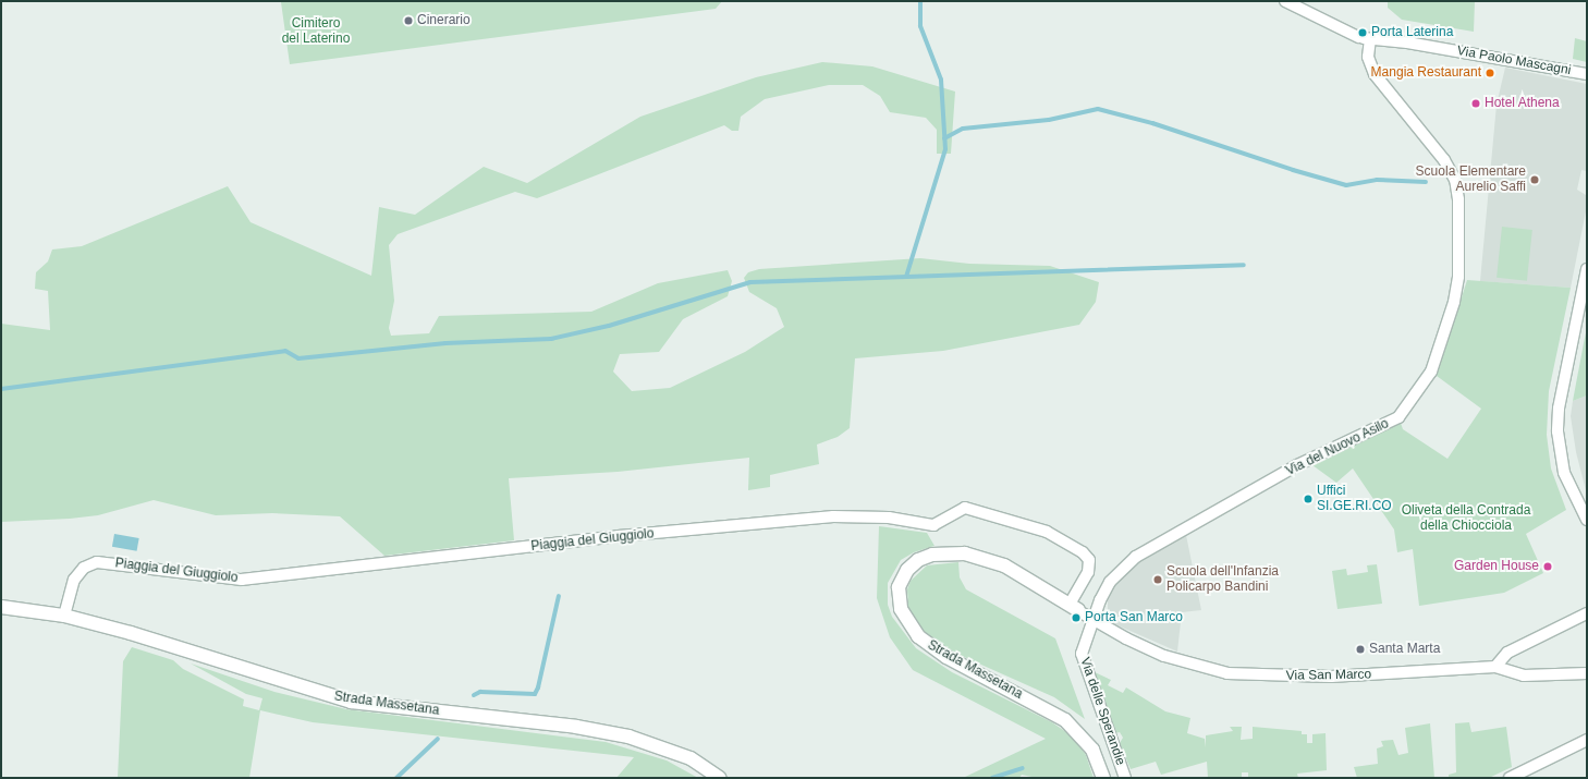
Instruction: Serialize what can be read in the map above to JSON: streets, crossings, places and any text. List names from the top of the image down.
{
  "streets": {
    "street": [
      "Via Paolo Mascagni",
      "Via del Nuovo Asilo",
      "Piaggia del Giuggiolo",
      "Strada Massetana",
      "Via San Marco",
      "Via delle Sperandie"
    ]
  },
  "crossings": [
    ["Via Paolo Mascagni", "Via del Nuovo Asilo"],
    ["Via del Nuovo Asilo", "Via San Marco"],
    ["Via del Nuovo Asilo", "Via delle Sperandie"],
    ["Piaggia del Giuggiolo", "Strada Massetana"],
    ["Piaggia del Giuggiolo", "Via San Marco"],
    ["Strada Massetana", "Via San Marco"],
    ["Via San Marco", "Via delle Sperandie"]
  ],
  "parks": ["Cimitero del Laterino", "Oliveta della Contrada della Chiocciola"],
  "places": [
    "Cinerario",
    "Porta Laterina",
    "Mangia Restaurant",
    "Hotel Athena",
    "Scuola Elementare Aurelio Saffi",
    "Uffici SI.GE.RI.CO",
    "Garden House",
    "Scuola dell'Infanzia Policarpo Bandini",
    "Porta San Marco",
    "Santa Marta"
  ]
}
